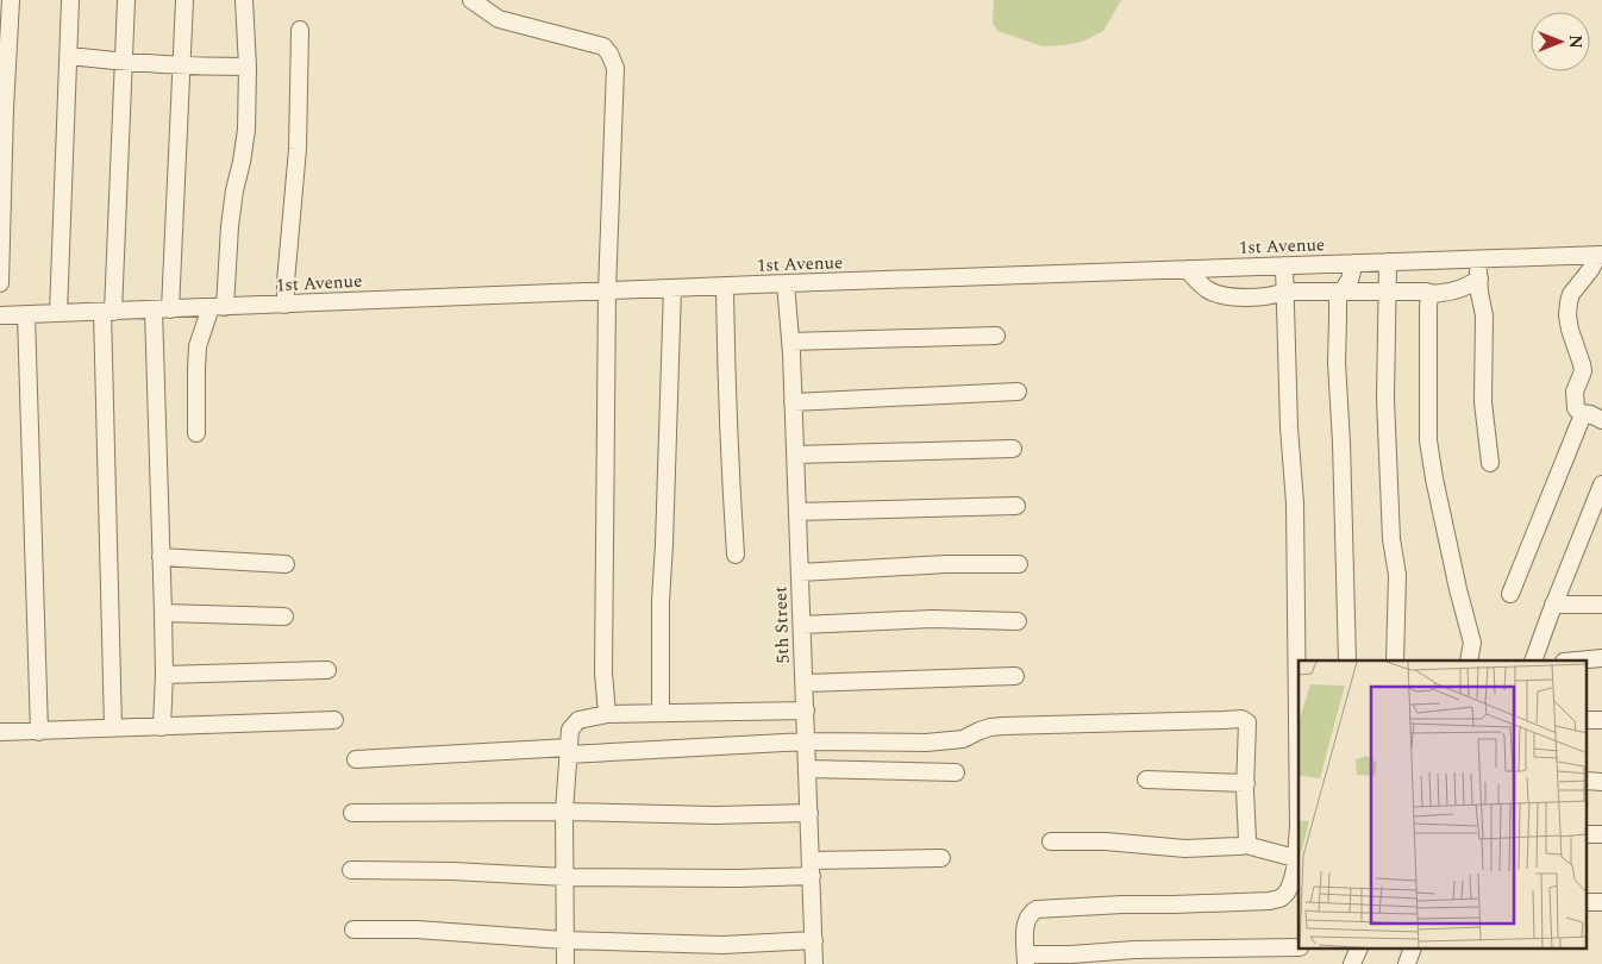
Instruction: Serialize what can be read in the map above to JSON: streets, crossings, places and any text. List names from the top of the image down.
{
  "streets": {
    "street": ["1st Avenue", "5th Street"]
  },
  "crossings": [
    ["1st Avenue", "5th Street"]
  ],
  "north": "right"
}
